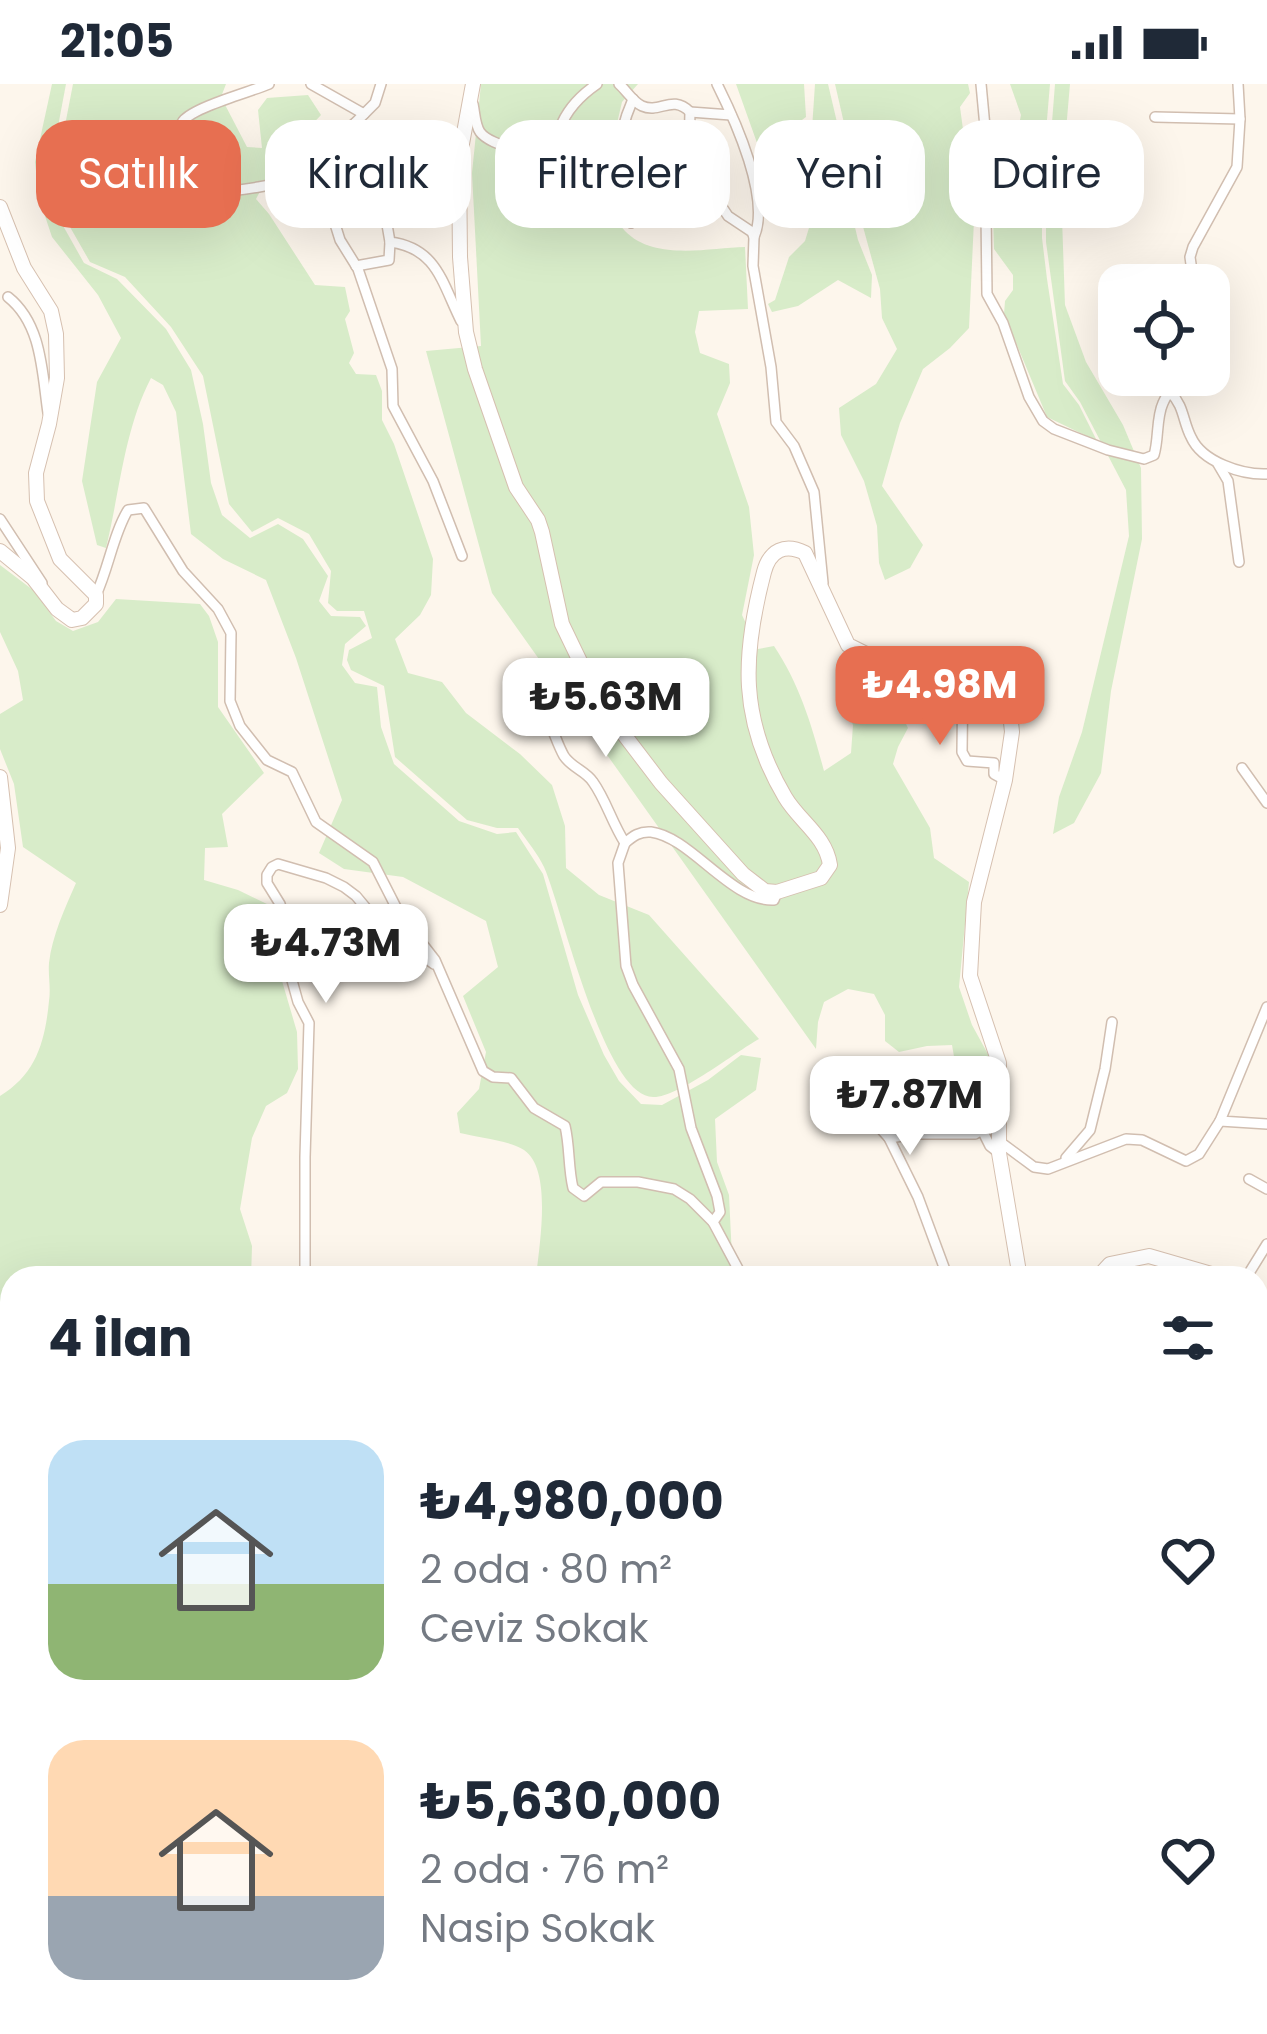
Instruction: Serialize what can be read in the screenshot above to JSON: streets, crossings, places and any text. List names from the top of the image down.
{
  "page": {
    "status": "21:05",
    "chip": [
      "Satılık",
      "Kiralık",
      "Filtreler",
      "Yeni",
      "Daire"
    ],
    "price": [
      "₺4.98M",
      "₺5.63M",
      "₺4.73M",
      "₺7.87M"
    ],
    "heading": "4 ilan",
    "list": [
      {
        "name": "₺4,980,000",
        "note": "2 oda · 80 m² · Ceviz Sokak"
      },
      {
        "name": "₺5,630,000",
        "note": "2 oda · 76 m² · Nasip Sokak"
      }
    ]
  }
}
